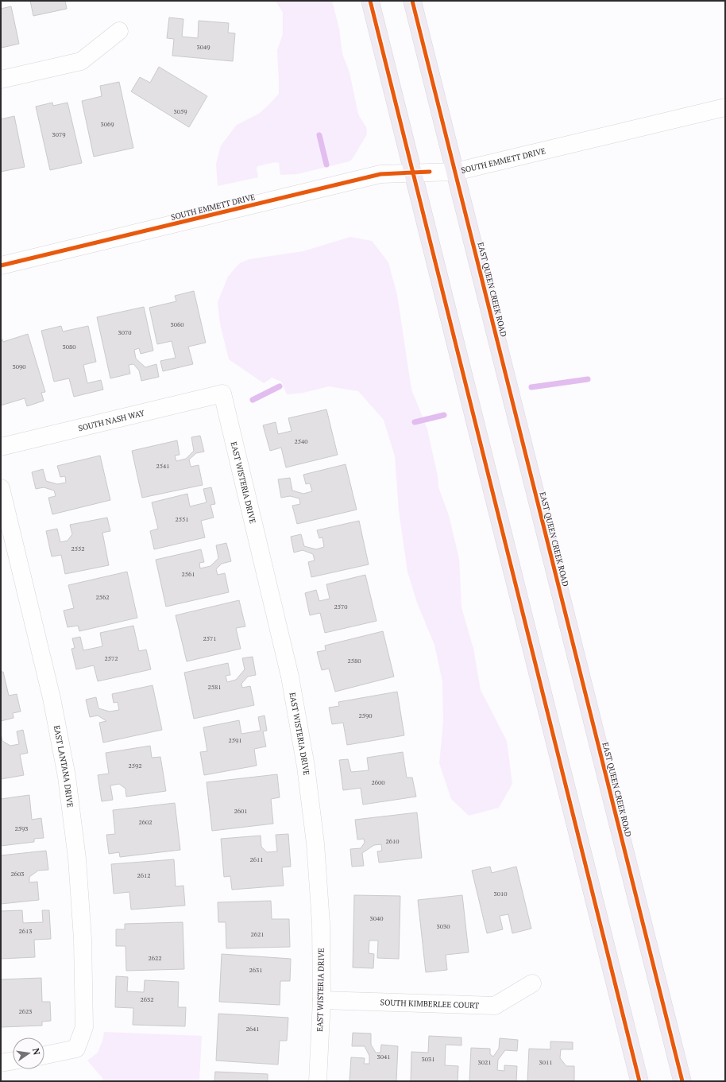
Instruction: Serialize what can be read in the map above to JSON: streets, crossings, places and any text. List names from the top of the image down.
{
  "streets": {
    "main road": ["EAST QUEEN CREEK ROAD"],
    "street": [
      "SOUTH EMMETT DRIVE",
      "SOUTH NASH WAY",
      "EAST WISTERIA DRIVE",
      "EAST LANTANA DRIVE",
      "SOUTH KIMBERLEE COURT"
    ]
  },
  "crossings": [
    ["SOUTH EMMETT DRIVE", "EAST QUEEN CREEK ROAD"],
    ["SOUTH NASH WAY", "EAST WISTERIA DRIVE"],
    ["EAST WISTERIA DRIVE", "SOUTH KIMBERLEE COURT"]
  ],
  "house_numbers": [
    "3049",
    "3059",
    "3069",
    "3079",
    "3060",
    "3070",
    "3080",
    "3090",
    "2540",
    "2541",
    "2551",
    "2552",
    "2561",
    "2562",
    "2570",
    "2571",
    "2572",
    "2580",
    "2581",
    "2590",
    "2591",
    "2592",
    "2600",
    "2601",
    "2602",
    "2593",
    "2610",
    "2611",
    "2603",
    "2612",
    "3010",
    "3040",
    "3030",
    "2613",
    "2621",
    "2622",
    "2631",
    "2632",
    "2623",
    "2641",
    "3041",
    "3031",
    "3021",
    "3011"
  ],
  "north": "right"
}
